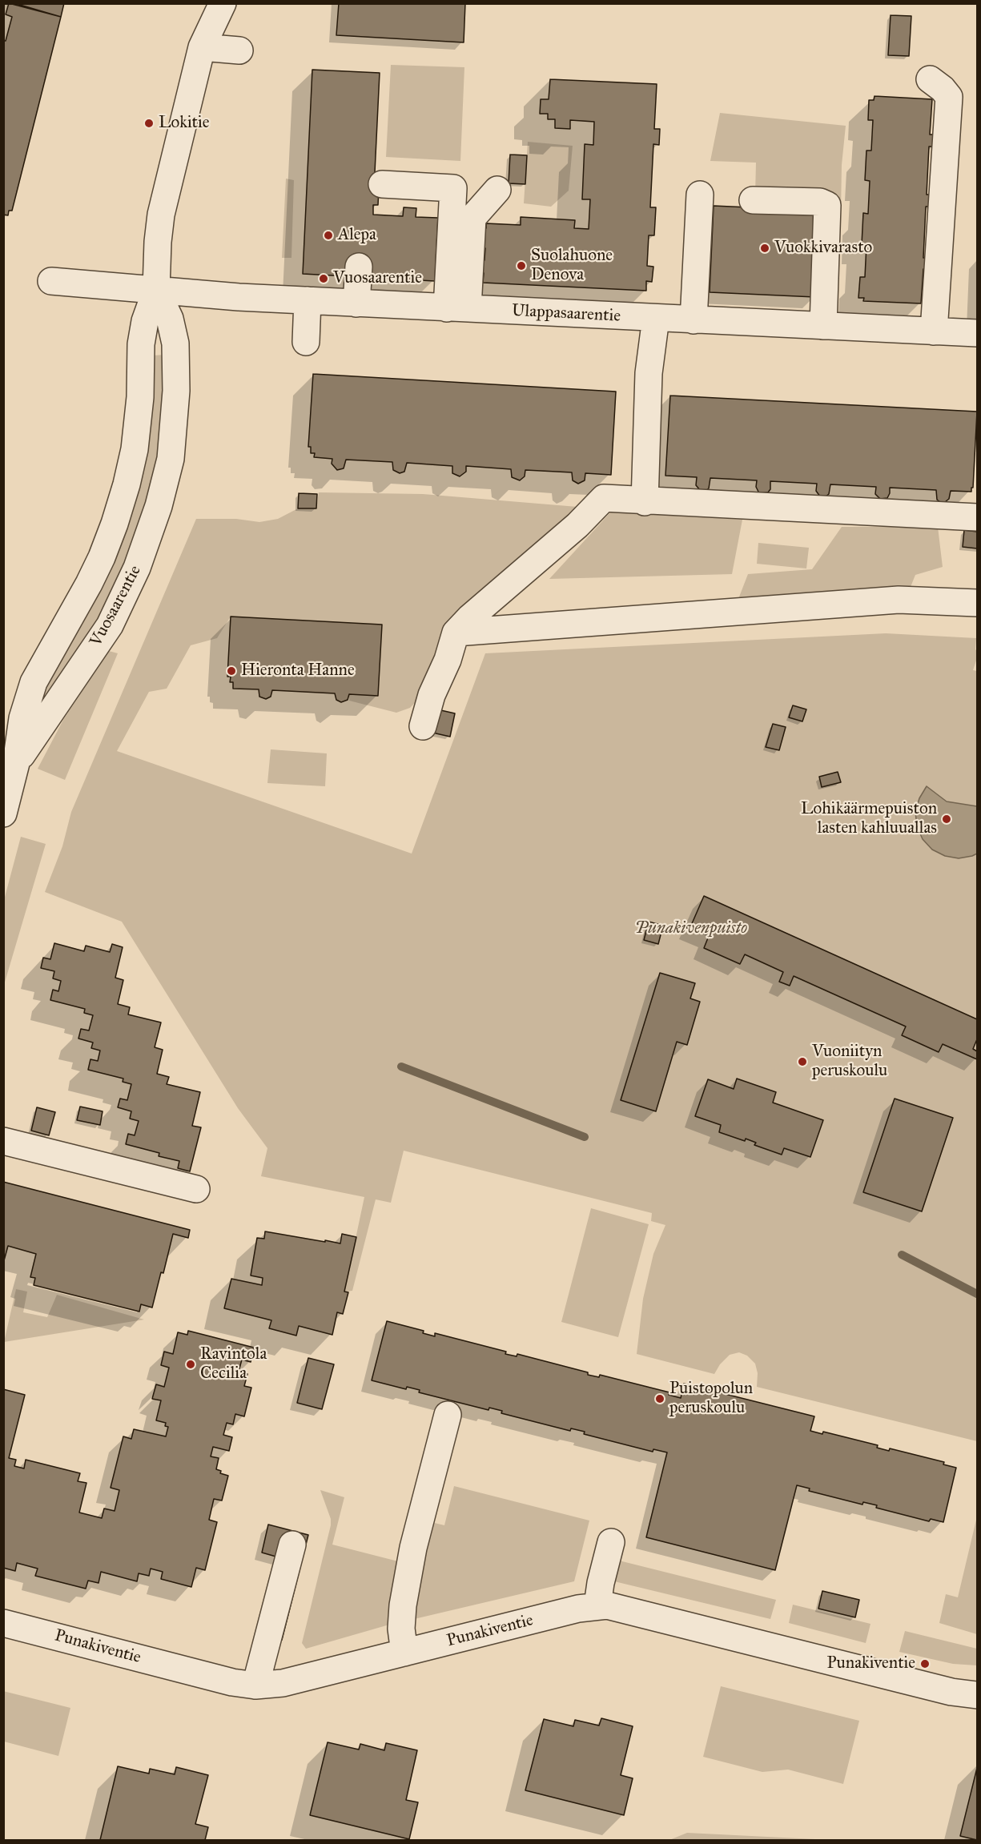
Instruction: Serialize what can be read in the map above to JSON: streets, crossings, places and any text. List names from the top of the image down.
{
  "streets": {
    "street": ["Ulappasaarentie", "Vuosaarentie", "Punakiventie"]
  },
  "crossings": [
    ["Ulappasaarentie", "Vuosaarentie"]
  ],
  "parks": ["Punakivenpuisto"],
  "places": [
    "Lokitie",
    "Alepa",
    "Vuokkivarasto",
    "Suolahuone Denova",
    "Vuosaarentie",
    "Hieronta Hanne",
    "Lohikäärmepuiston lasten kahluuallas",
    "Vuoniityn peruskoulu",
    "Ravintola Cecilia",
    "Puistopolun peruskoulu",
    "Punakiventie"
  ]
}
